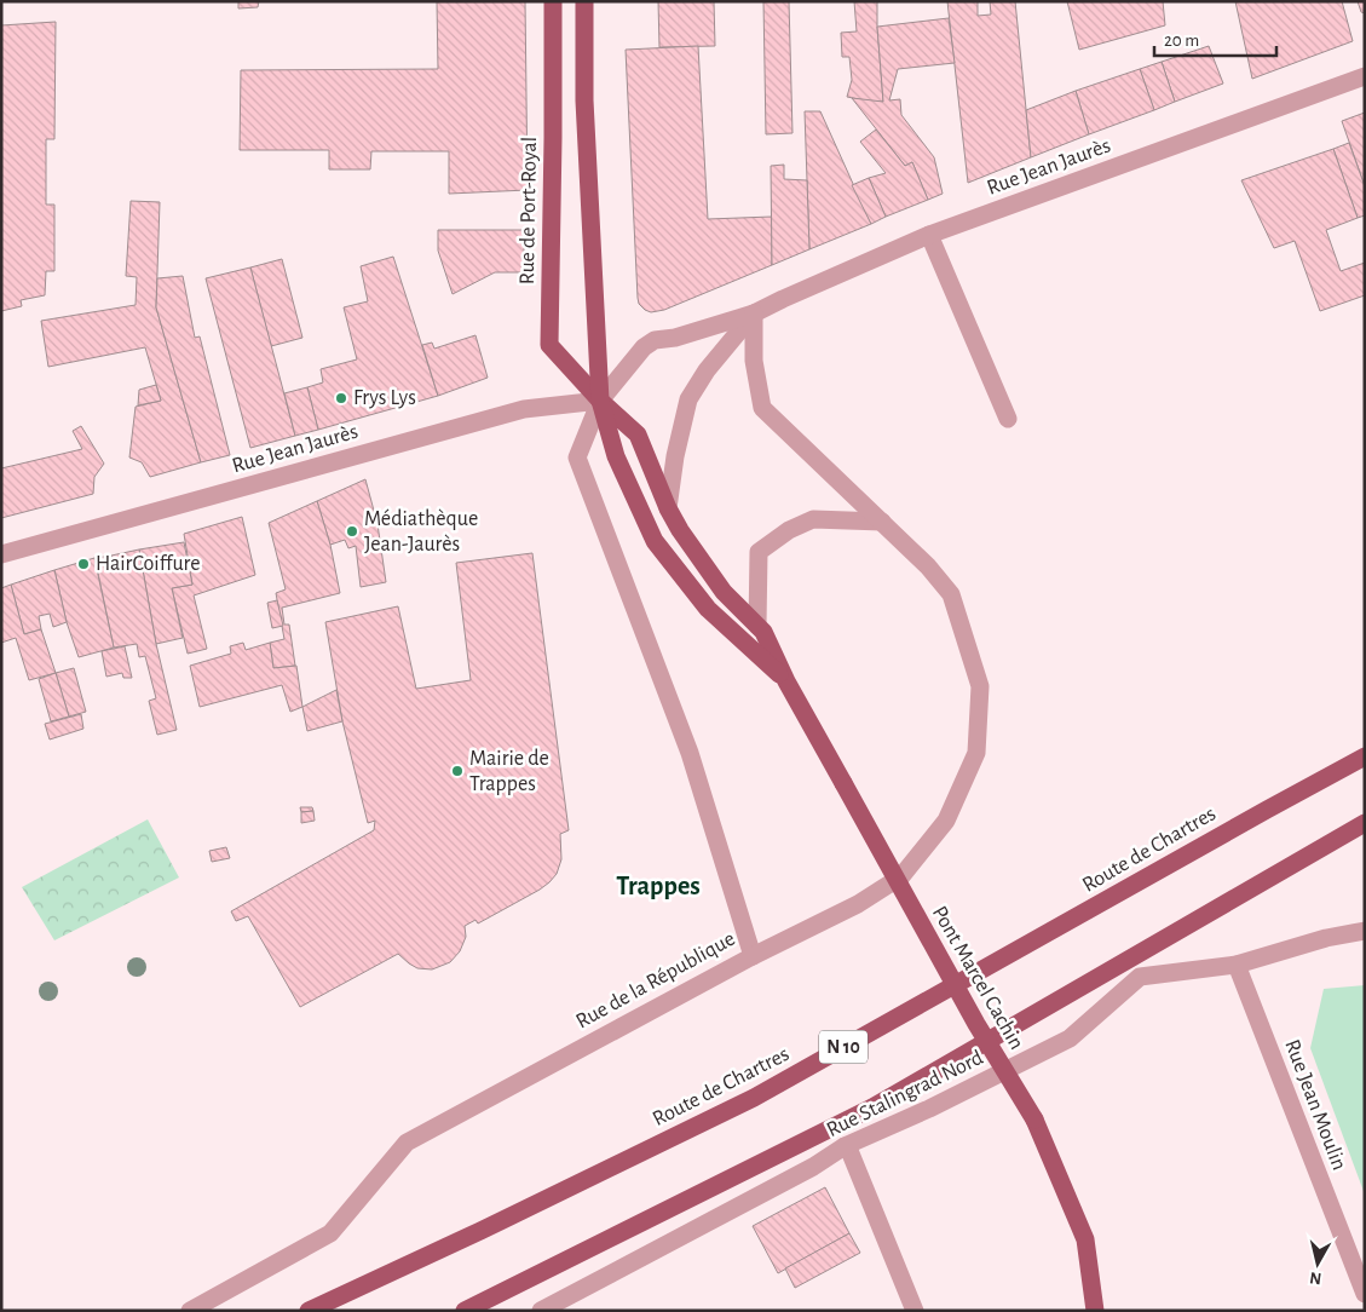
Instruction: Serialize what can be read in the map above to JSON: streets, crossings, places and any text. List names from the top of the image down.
{
  "streets": {
    "main road": [
      "Rue de Port-Royal",
      "Route de Chartres",
      "Pont Marcel Cachin",
      "N 10"
    ],
    "street": [
      "Rue Jean Jaurès",
      "Rue de la République",
      "Rue Stalingrad Nord",
      "Rue Jean Moulin"
    ]
  },
  "crossings": [
    ["Rue Jean Jaurès", "Rue de Port-Royal"],
    ["Rue Jean Jaurès", "Rue de la République"],
    ["Rue de Port-Royal", "Pont Marcel Cachin"],
    ["Rue de Port-Royal", "Rue de la République"],
    ["Rue Stalingrad Nord", "Rue Jean Moulin"]
  ],
  "districts": ["Trappes"],
  "places": [
    "Frys Lys",
    "Médiathèque Jean-Jaurès",
    "HairCoiffure",
    "Mairie de Trappes"
  ],
  "scale_bar": "20 m",
  "north": "bottom"
}
